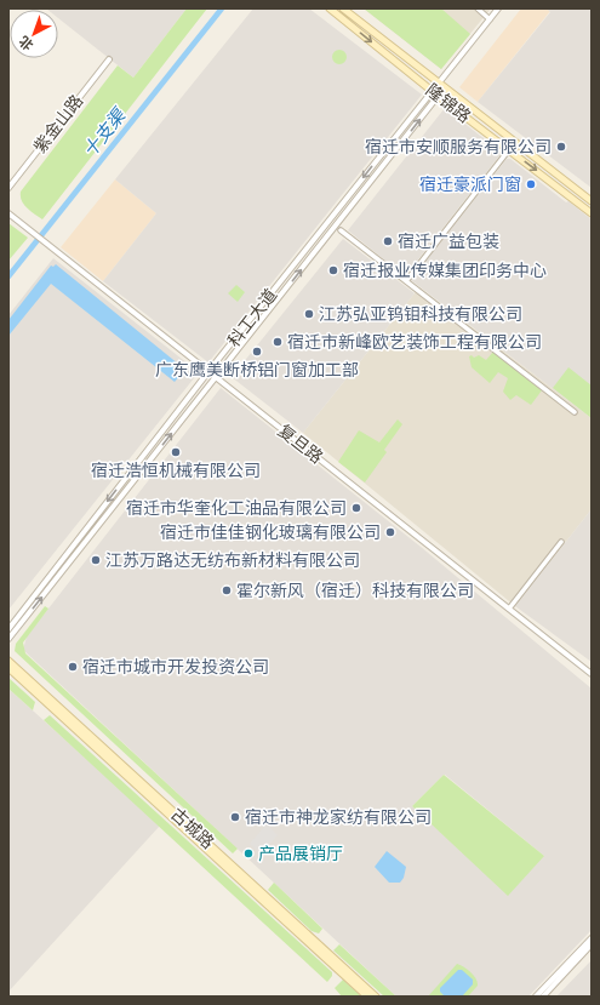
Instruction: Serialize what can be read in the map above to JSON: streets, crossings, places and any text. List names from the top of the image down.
{
  "streets": {
    "main road": ["隆锦路", "古城路"],
    "street": ["紫金山路", "科工大道", "复旦路"]
  },
  "crossings": [
    ["隆锦路", "科工大道"],
    ["科工大道", "复旦路"]
  ],
  "water": ["十支渠"],
  "places": [
    "宿迁市安顺服务有限公司",
    "宿迁豪派门窗",
    "宿迁广益包装",
    "宿迁报业传媒集团印务中心",
    "江苏弘亚钨钼科技有限公司",
    "宿迁市新峰欧艺装饰工程有限公司",
    "广东鹰美断桥铝门窗加工部",
    "宿迁浩恒机械有限公司",
    "宿迁市华奎化工油品有限公司",
    "宿迁市佳佳钢化玻璃有限公司",
    "江苏万路达无纺布新材料有限公司",
    "霍尔新风（宿迁）科技有限公司",
    "宿迁市城市开发投资公司",
    "宿迁市神龙家纺有限公司",
    "产品展销厅"
  ],
  "north": "bottom left"
}
